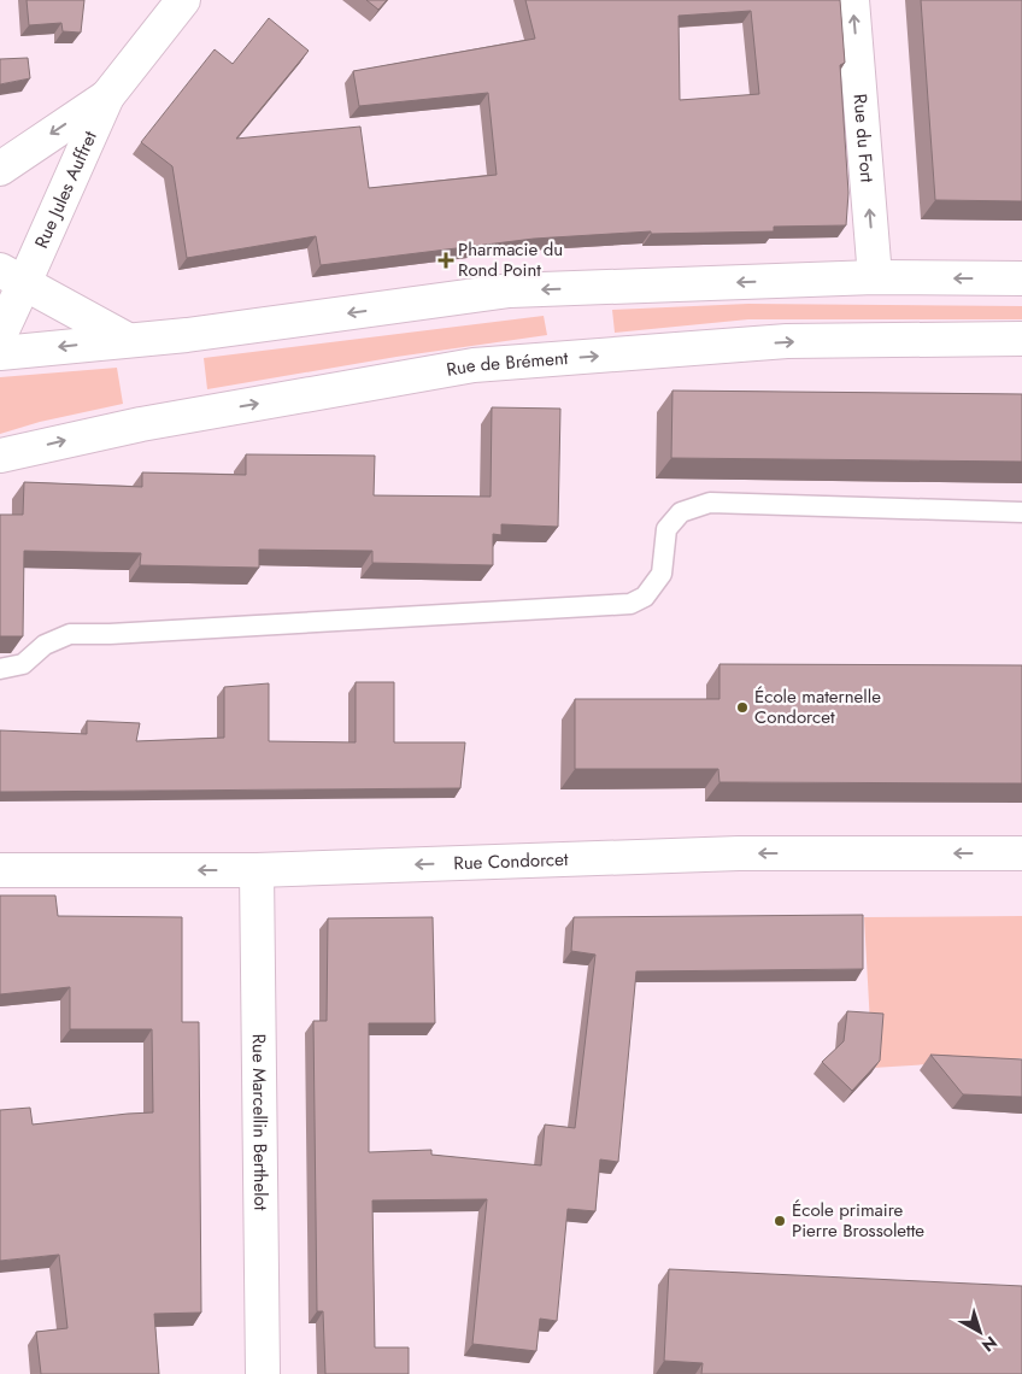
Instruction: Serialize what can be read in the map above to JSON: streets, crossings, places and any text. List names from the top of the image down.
{
  "streets": {
    "street": [
      "Rue du Fort",
      "Rue Jules Auffret",
      "Rue de Brément",
      "Rue Condorcet",
      "Rue Marcellin Berthelot"
    ]
  },
  "crossings": [
    ["Rue Condorcet", "Rue Marcellin Berthelot"]
  ],
  "one_way": ["Rue du Fort", "Rue Condorcet"],
  "places": {
    "health": ["Pharmacie du Rond Point"],
    "other": ["École maternelle Condorcet", "École primaire Pierre Brossolette"]
  },
  "north": "bottom right"
}
